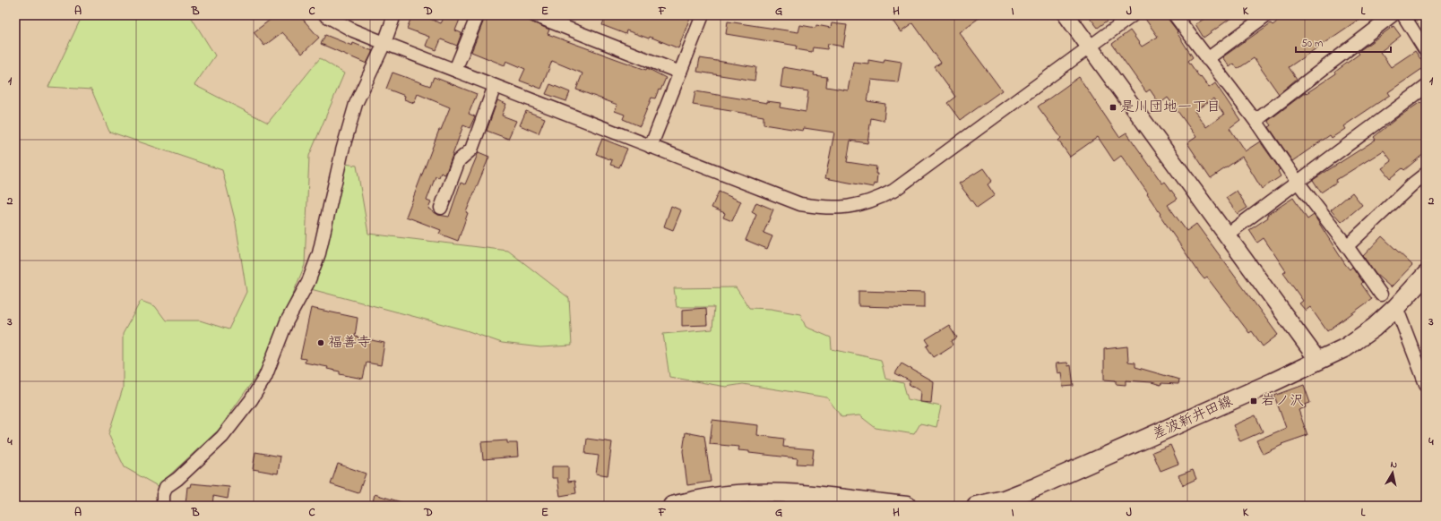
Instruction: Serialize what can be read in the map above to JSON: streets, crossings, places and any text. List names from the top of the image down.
{
  "streets": {
    "main road": ["差波新井田線"]
  },
  "places": {
    "transit": ["是川団地一丁目", "岩ノ沢"],
    "other": ["福善寺"]
  },
  "scale_bar": "50 m",
  "north": "top",
  "grid": {
    "columns": [
      "A",
      "B",
      "C",
      "D",
      "E",
      "F",
      "G",
      "H",
      "I",
      "J",
      "K",
      "L"
    ],
    "rows": [
      "1",
      "2",
      "3",
      "4"
    ]
  }
}
